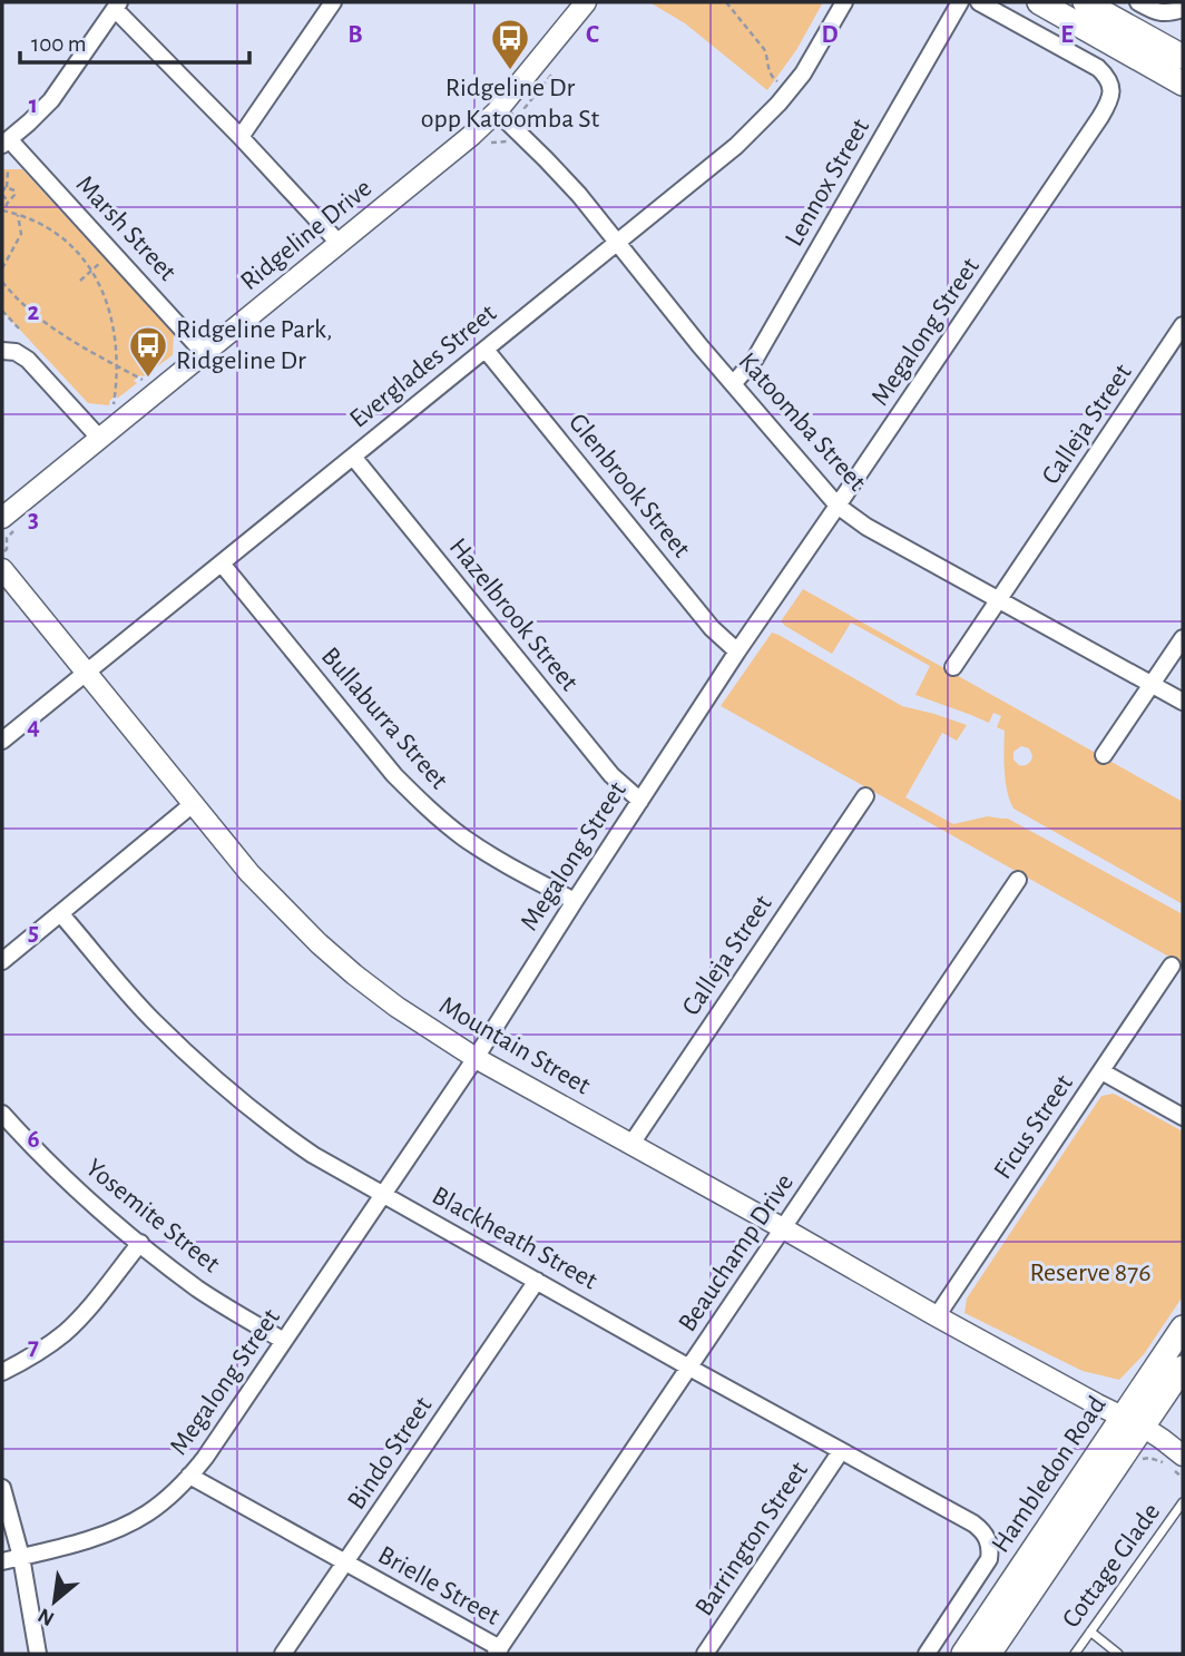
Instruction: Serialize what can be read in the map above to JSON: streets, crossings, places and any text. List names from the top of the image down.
{
  "streets": {
    "main road": ["Hambledon Road"],
    "street": [
      "Lennox Street",
      "Marsh Street",
      "Ridgeline Drive",
      "Megalong Street",
      "Everglades Street",
      "Katoomba Street",
      "Calleja Street",
      "Glenbrook Street",
      "Hazelbrook Street",
      "Bullaburra Street",
      "Mountain Street",
      "Ficus Street",
      "Yosemite Street",
      "Blackheath Street",
      "Beauchamp Drive",
      "Bindo Street",
      "Barrington Street",
      "Brielle Street"
    ],
    "lane": ["Cottage Glade"]
  },
  "crossings": [
    ["Lennox Street", "Katoomba Street"],
    ["Marsh Street", "Ridgeline Drive"],
    ["Ridgeline Drive", "Katoomba Street"],
    ["Megalong Street", "Katoomba Street"],
    ["Megalong Street", "Glenbrook Street"],
    ["Megalong Street", "Hazelbrook Street"],
    ["Megalong Street", "Bullaburra Street"],
    ["Megalong Street", "Mountain Street"],
    ["Megalong Street", "Yosemite Street"],
    ["Megalong Street", "Blackheath Street"],
    ["Megalong Street", "Brielle Street"],
    ["Everglades Street", "Katoomba Street"],
    ["Everglades Street", "Glenbrook Street"],
    ["Everglades Street", "Hazelbrook Street"],
    ["Everglades Street", "Bullaburra Street"],
    ["Everglades Street", "Mountain Street"],
    ["Katoomba Street", "Calleja Street"],
    ["Calleja Street", "Mountain Street"],
    ["Mountain Street", "Ficus Street"],
    ["Mountain Street", "Beauchamp Drive"],
    ["Mountain Street", "Hambledon Road"],
    ["Blackheath Street", "Beauchamp Drive"],
    ["Blackheath Street", "Bindo Street"],
    ["Blackheath Street", "Barrington Street"],
    ["Beauchamp Drive", "Brielle Street"],
    ["Bindo Street", "Brielle Street"]
  ],
  "parks": ["Reserve 876"],
  "places": {
    "bus stop": ["Ridgeline Dr opp Katoomba St", "Ridgeline Park, Ridgeline Dr"]
  },
  "scale_bar": "100 m",
  "north": "bottom left",
  "grid": {
    "columns": [
      "B",
      "C",
      "D",
      "E"
    ],
    "rows": [
      "1",
      "2",
      "3",
      "4",
      "5",
      "6",
      "7"
    ]
  }
}
